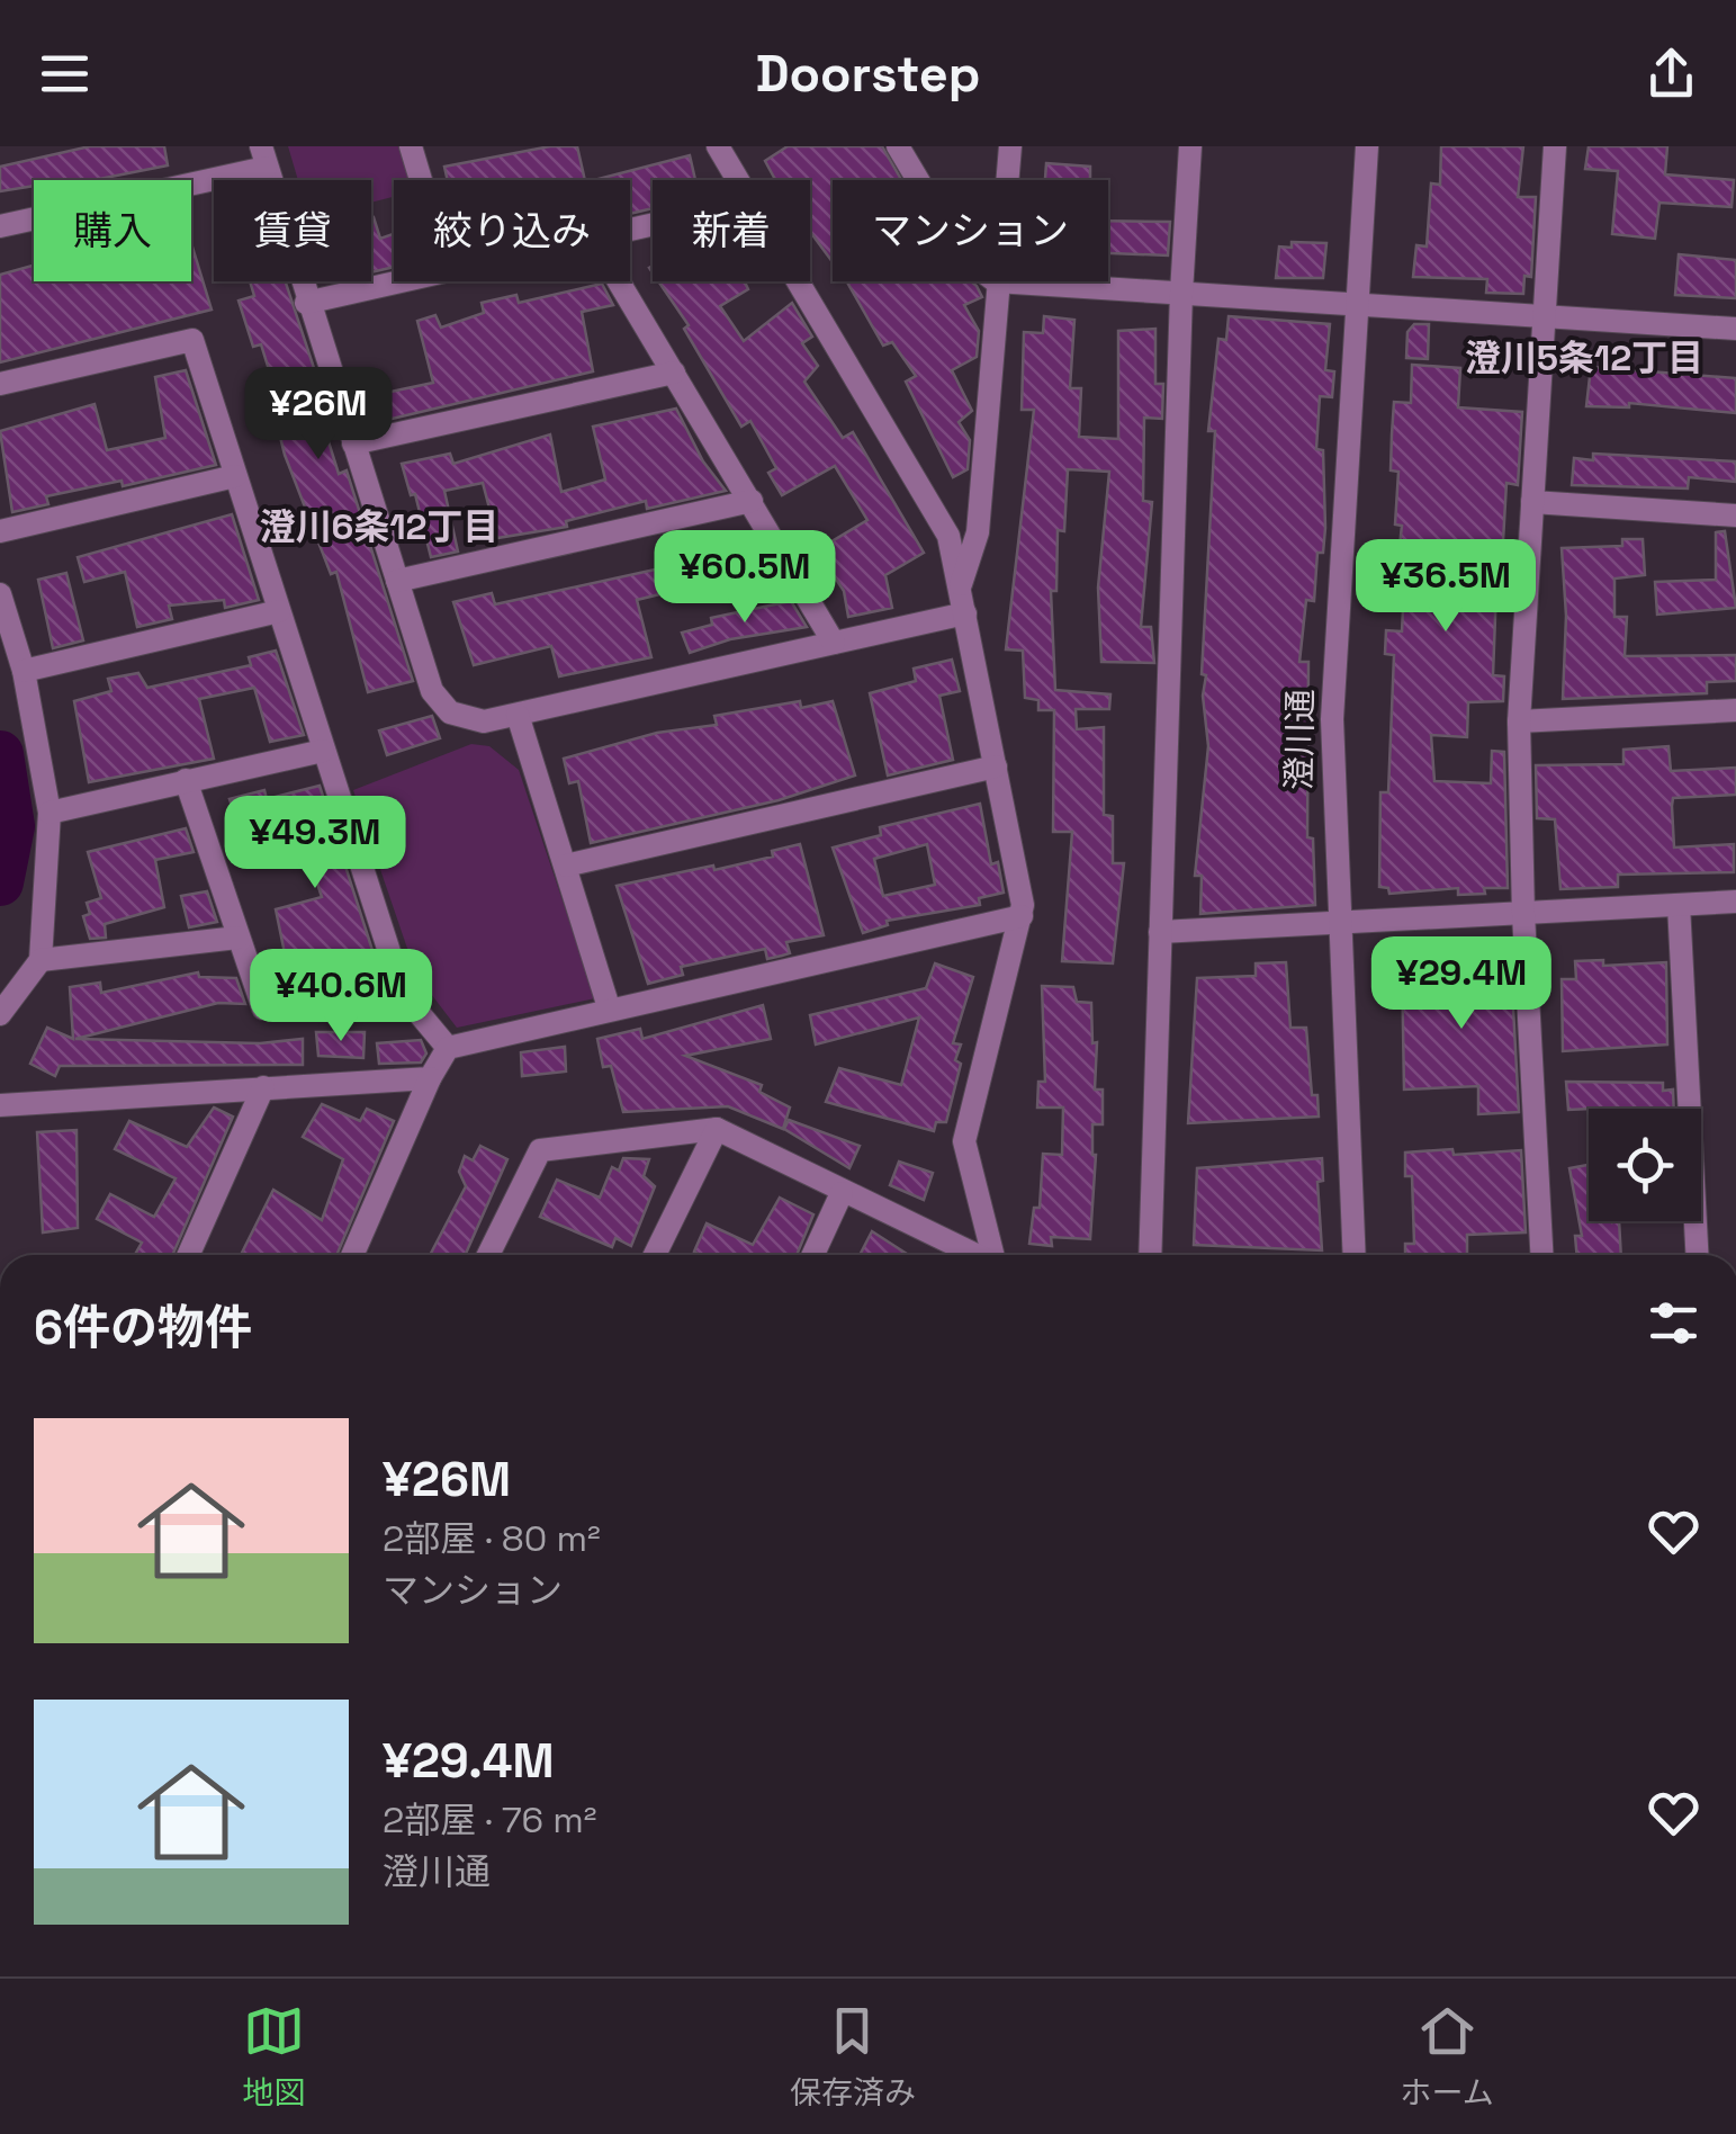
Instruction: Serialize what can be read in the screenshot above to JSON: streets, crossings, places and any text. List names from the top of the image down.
{
  "streets": {
    "street": ["澄川通"]
  },
  "districts": ["澄川5条12丁目", "澄川6条12丁目"],
  "page": {
    "header": "Doorstep",
    "chip": [
      "購入",
      "賃貸",
      "絞り込み",
      "新着",
      "マンション"
    ],
    "price": [
      "¥26M",
      "¥60.5M",
      "¥36.5M",
      "¥49.3M",
      "¥29.4M",
      "¥40.6M"
    ],
    "heading": "6件の物件",
    "list": [
      {
        "name": "¥26M",
        "note": "2部屋 · 80 m² · マンション"
      },
      {
        "name": "¥29.4M",
        "note": "2部屋 · 76 m² · 澄川通"
      }
    ],
    "tabs": ["地図", "保存済み", "ホーム"]
  }
}
